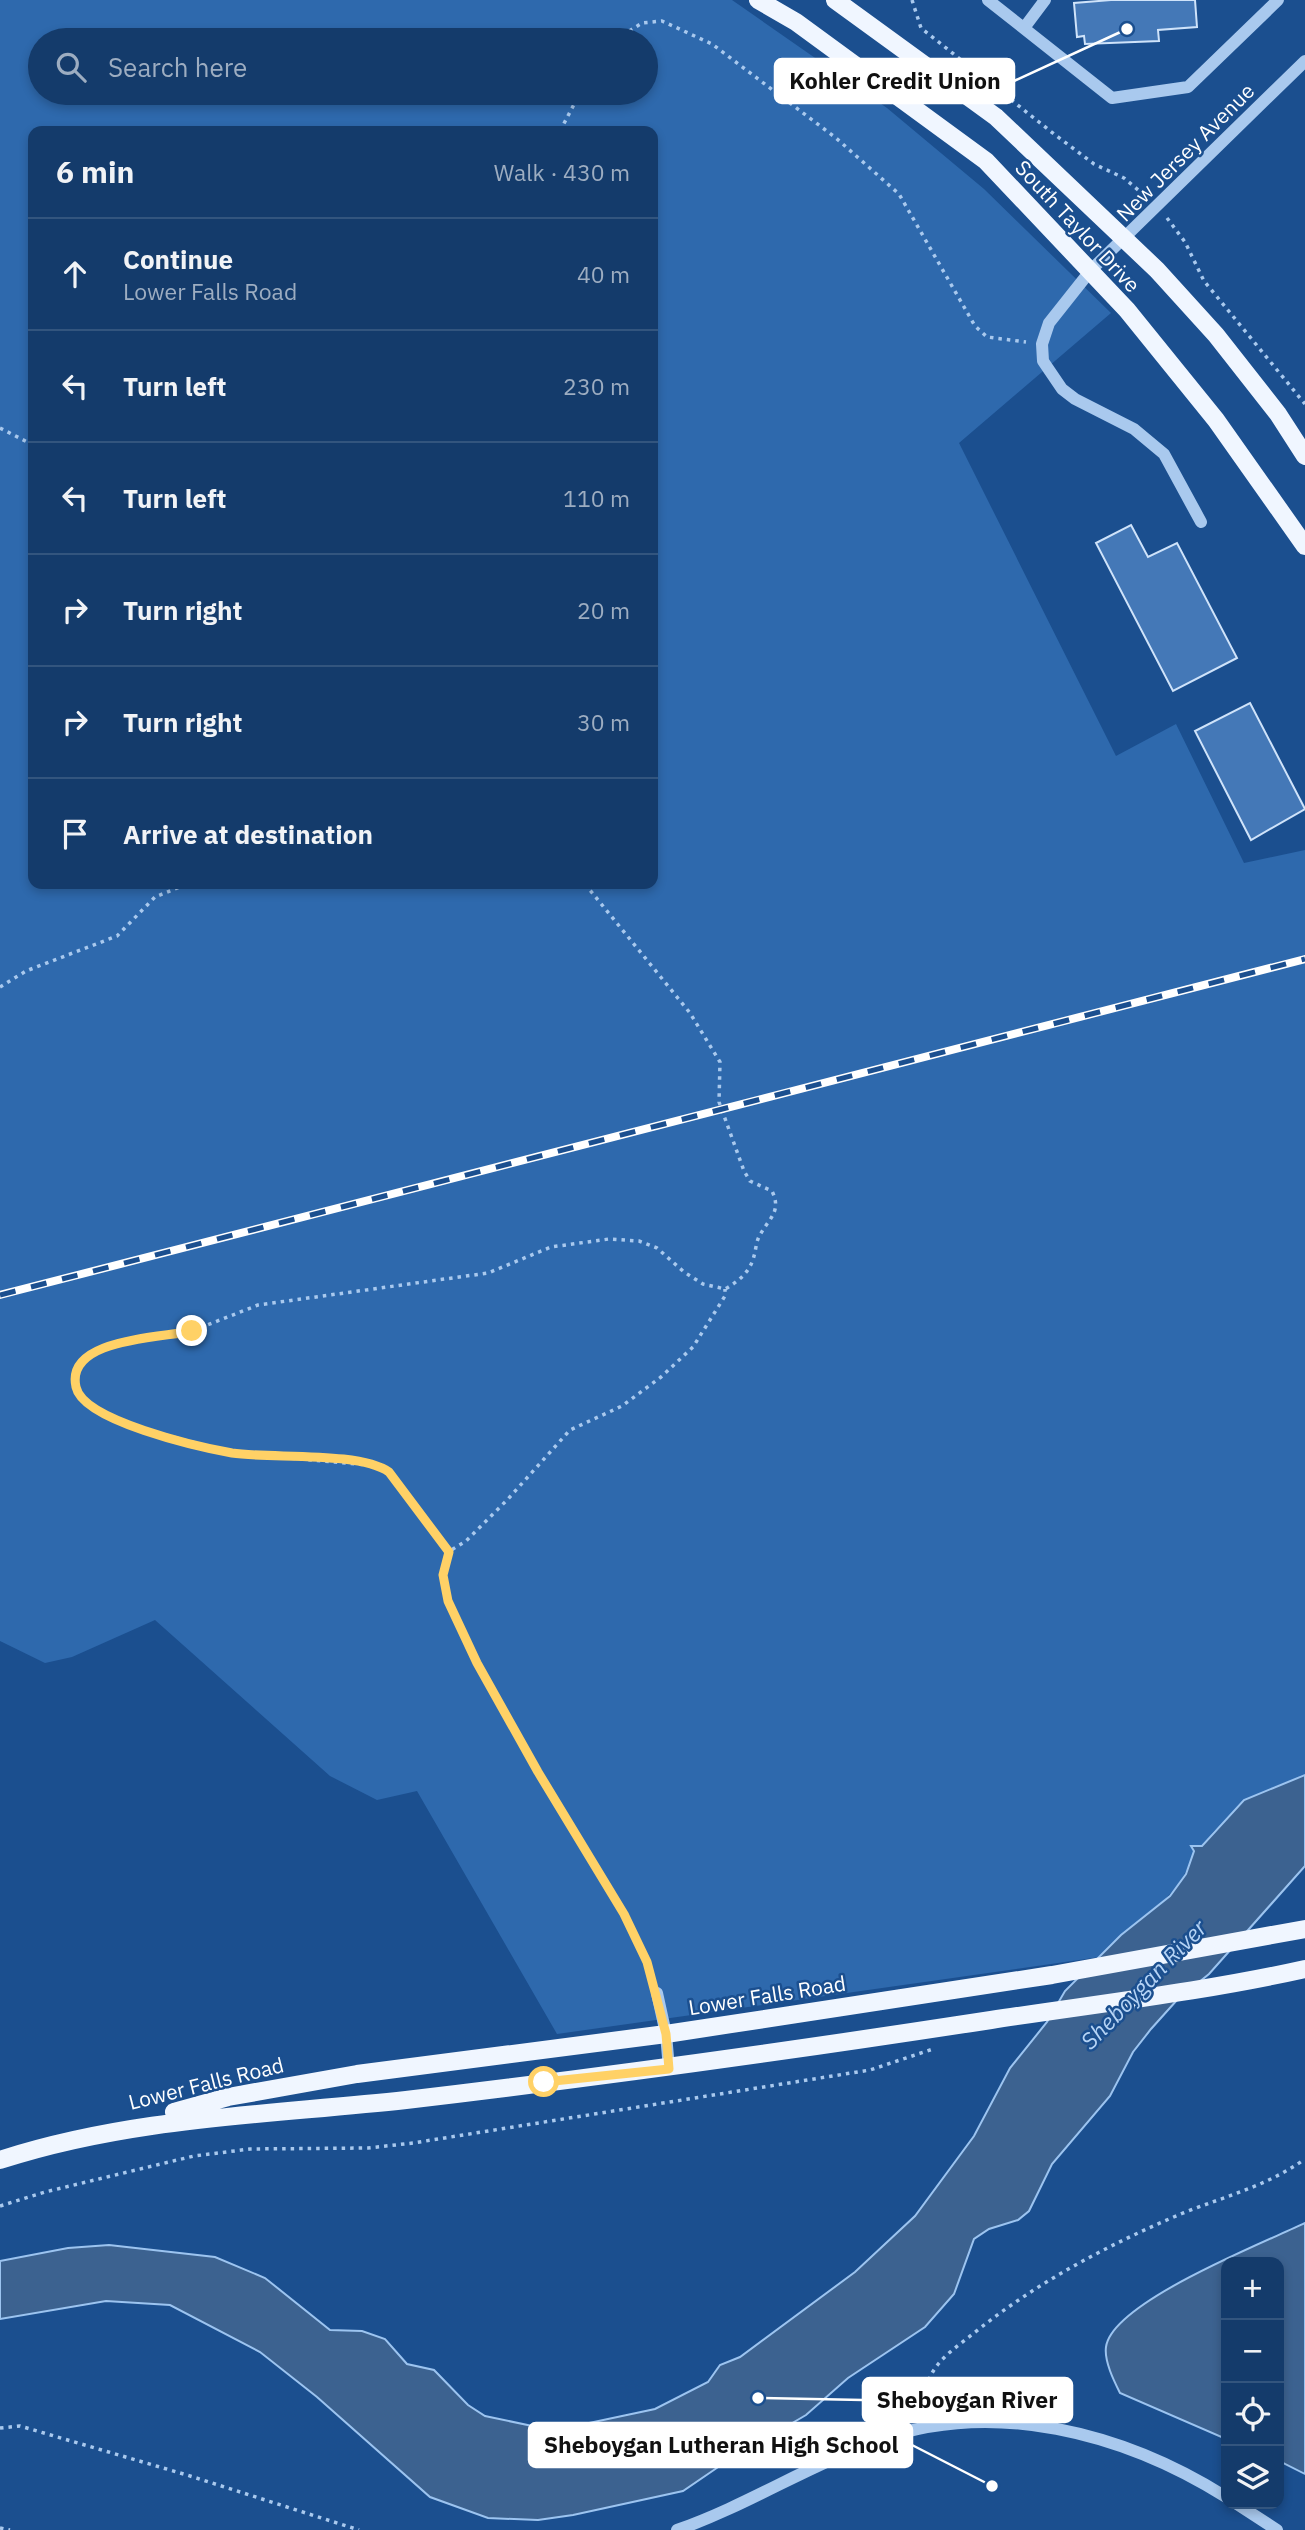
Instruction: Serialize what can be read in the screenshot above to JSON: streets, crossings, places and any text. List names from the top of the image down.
{
  "streets": {
    "main road": ["South Taylor Drive", "Lower Falls Road"],
    "street": ["New Jersey Avenue"]
  },
  "crossings": [
    ["New Jersey Avenue", "South Taylor Drive"]
  ],
  "water": ["Sheboygan River"],
  "places": ["Kohler Credit Union", "Sheboygan River", "Sheboygan Lutheran High School"],
  "page": {
    "search": "Search here",
    "heading": ["6 min", "Walk · 430 m"],
    "list": [
      ["Continue", "Lower Falls Road", "40 m"],
      ["Turn left", "230 m"],
      ["Turn left", "110 m"],
      ["Turn right", "20 m"],
      ["Turn right", "30 m"],
      "Arrive at destination"
    ],
    "map_buttons": ["+", "−"]
  }
}
